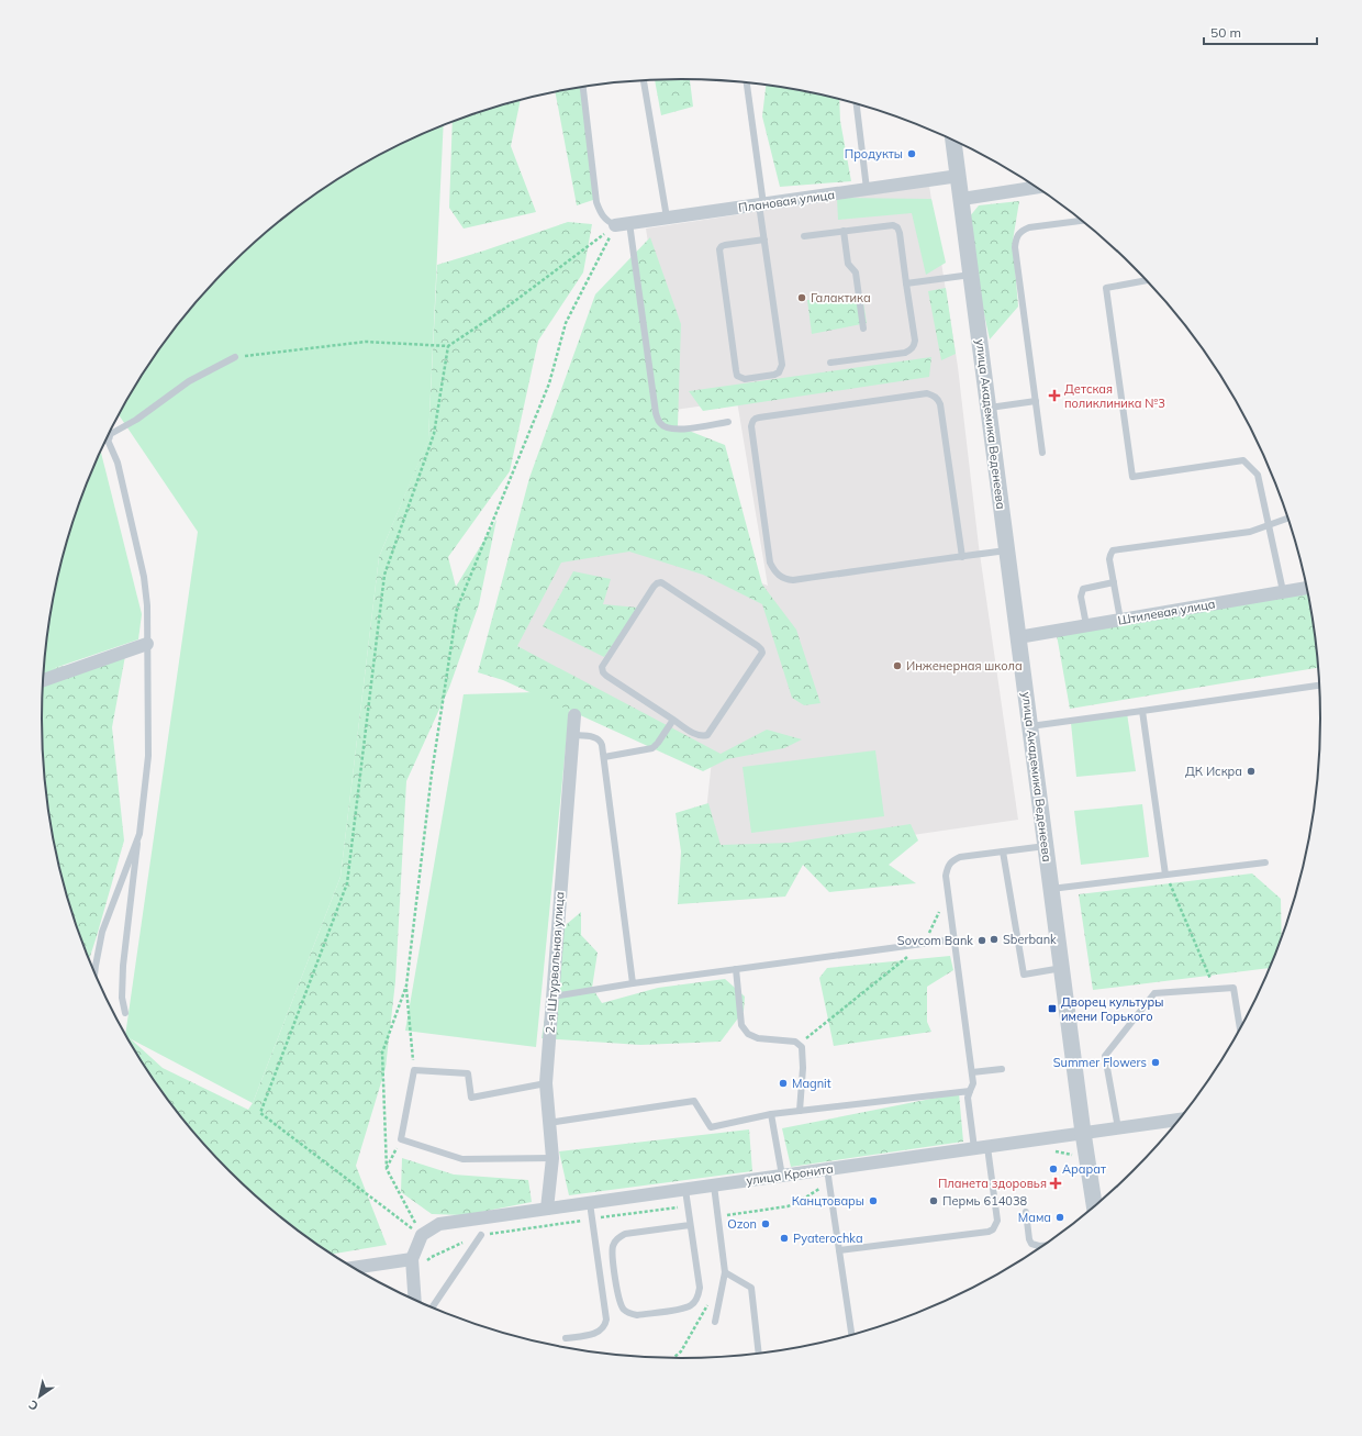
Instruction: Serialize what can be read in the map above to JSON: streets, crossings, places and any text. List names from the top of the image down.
{
  "streets": {
    "street": [
      "Плановая улица",
      "улица Академика Веденеева",
      "Штилевая улица",
      "2-я Штурвальная улица",
      "улица Кронита"
    ]
  },
  "crossings": [
    ["Плановая улица", "улица Академика Веденеева"],
    ["улица Академика Веденеева", "Штилевая улица"],
    ["улица Академика Веденеева", "улица Кронита"],
    ["2-я Штурвальная улица", "улица Кронита"]
  ],
  "places": {
    "other": [
      "Продукты",
      "Галактика",
      "Инженерная школа",
      "ДК Искра",
      "Sberbank",
      "Sovcom Bank",
      "Summer Flowers",
      "Magnit",
      "Арарат",
      "Канцтовары",
      "Пермь 614038",
      "Мама",
      "Ozon",
      "Pyaterochka"
    ],
    "health": ["Детская поликлиника №3", "Планета здоровья"],
    "transit": ["Дворец культуры имени Горького"]
  },
  "scale_bar": "50 m",
  "north": "bottom left"
}
